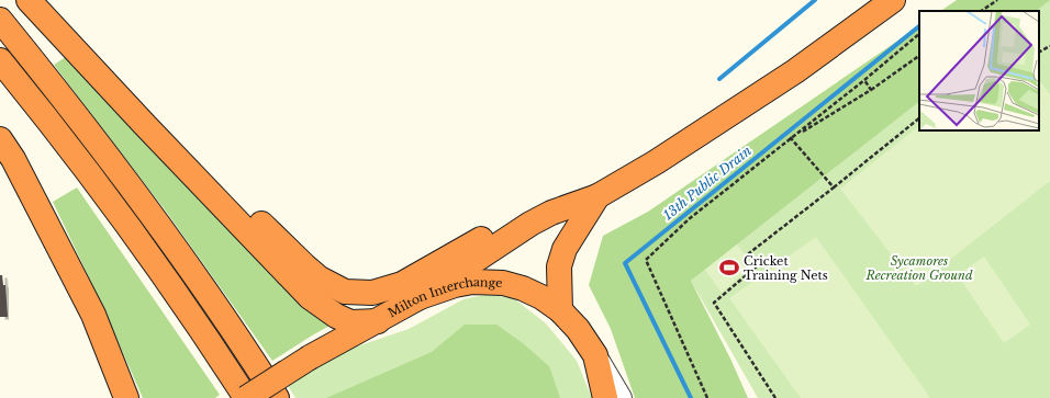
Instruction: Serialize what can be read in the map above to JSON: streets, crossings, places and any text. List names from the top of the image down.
{
  "streets": {
    "highway": ["Milton Interchange"]
  },
  "water": ["13th Public Drain"],
  "parks": ["Sycamores Recreation Ground"],
  "places": {
    "sports": ["Cricket Training Nets"]
  }
}
